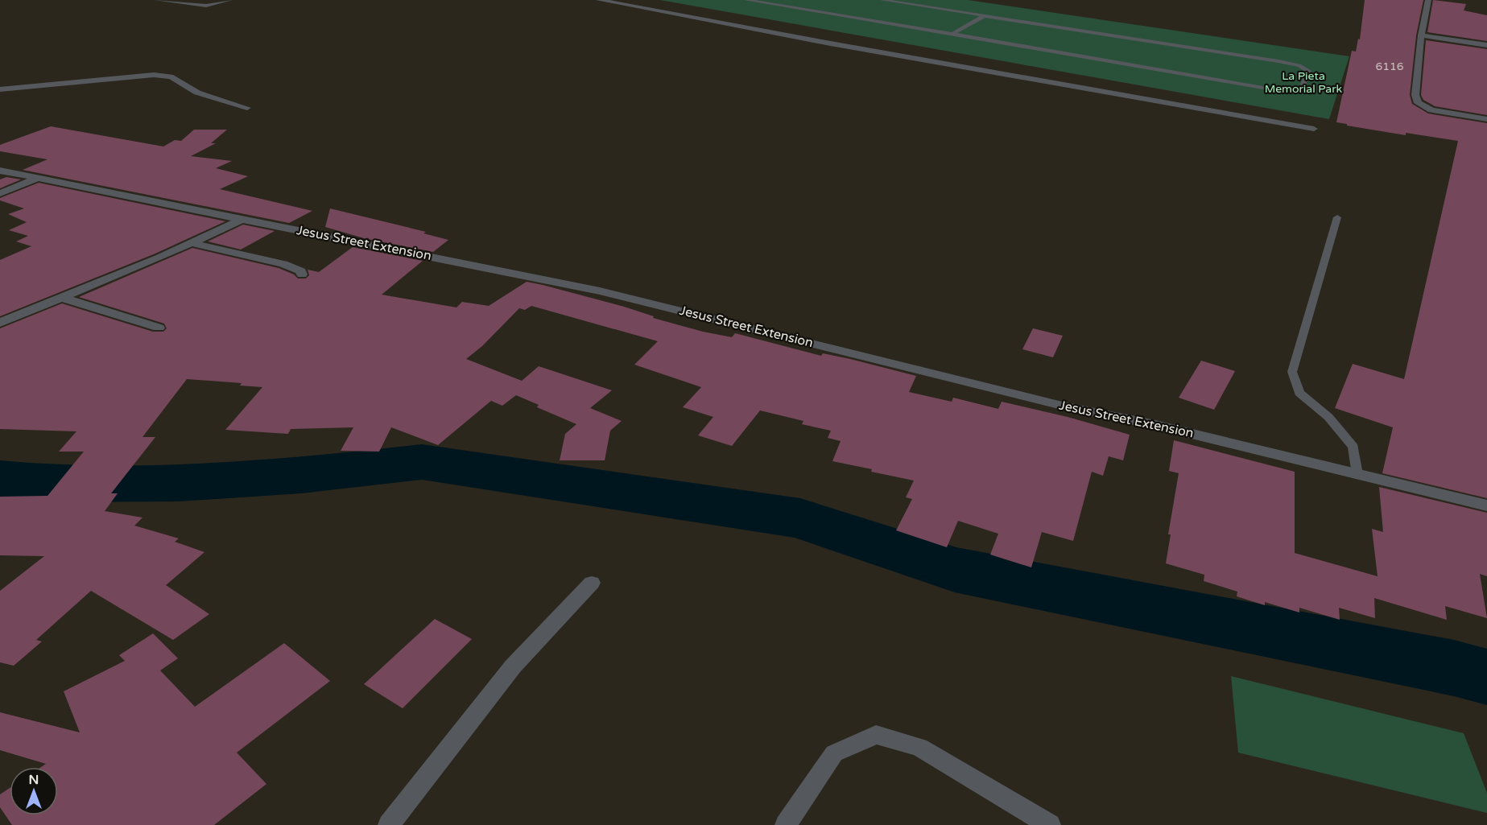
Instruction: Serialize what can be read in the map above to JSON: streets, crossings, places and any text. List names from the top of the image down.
{
  "streets": {
    "street": ["Jesus Street Extension"]
  },
  "parks": ["La Pieta Memorial Park"],
  "house_numbers": ["6116"],
  "north": "top"
}
